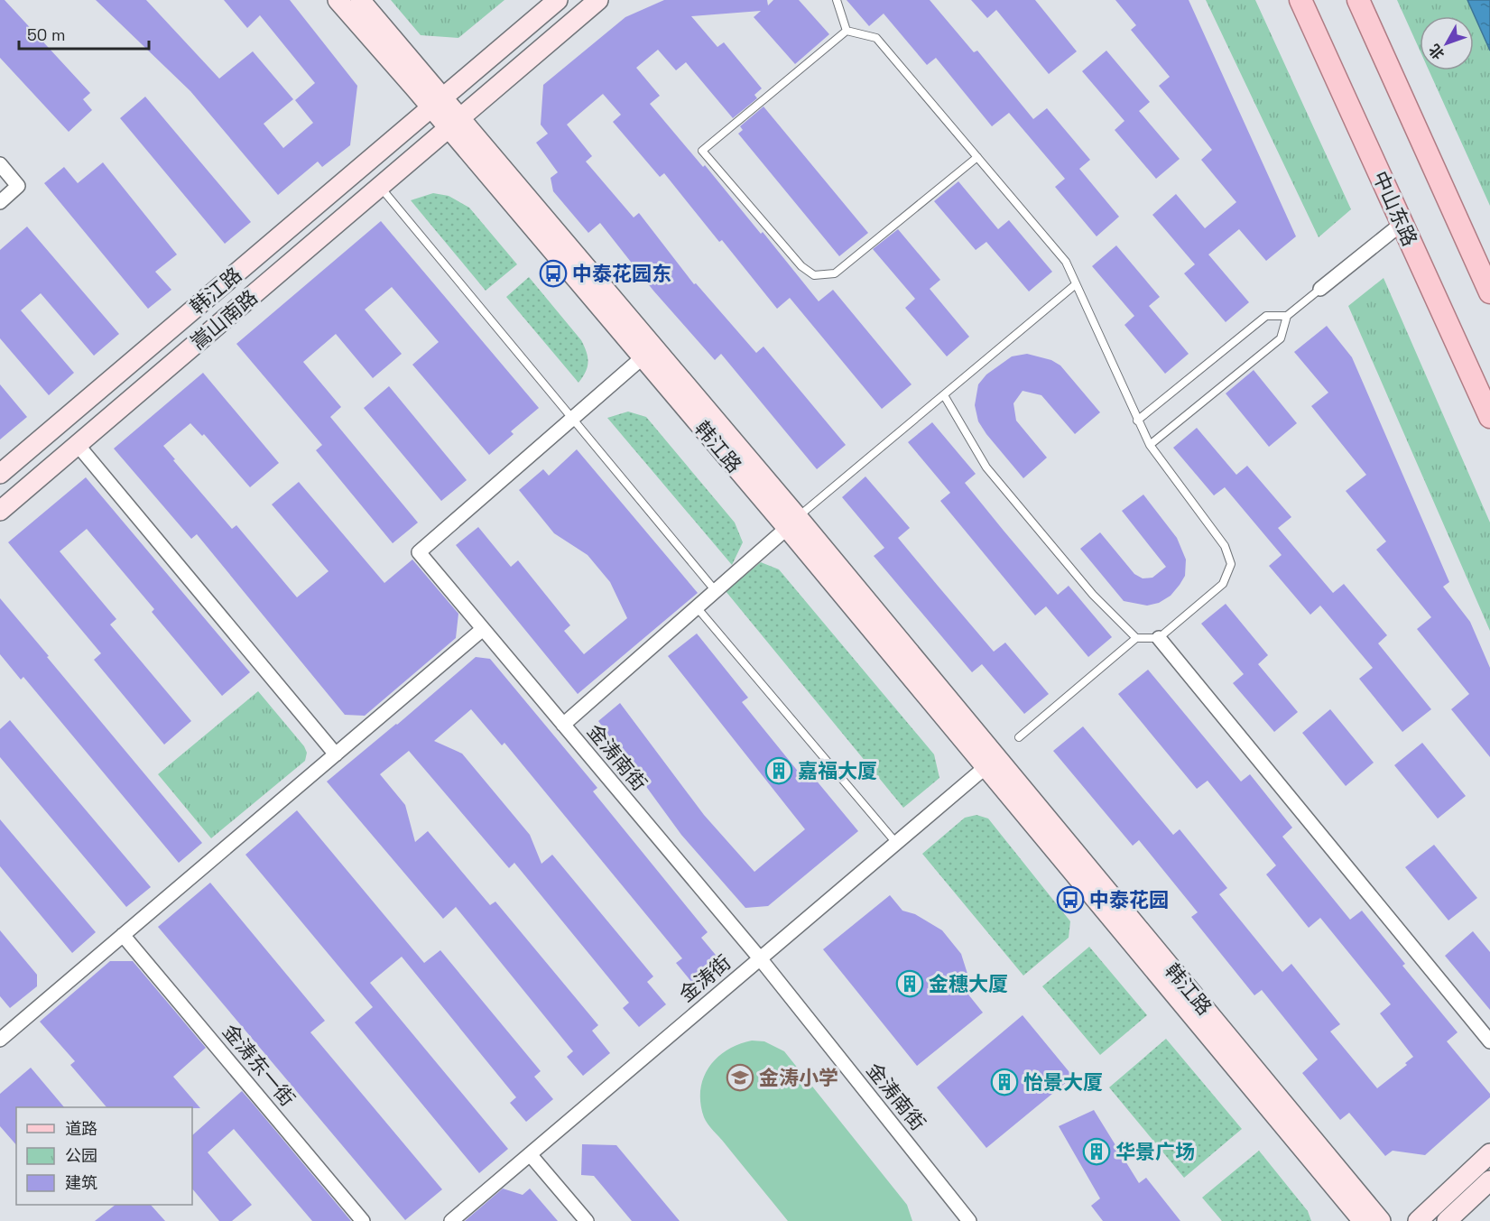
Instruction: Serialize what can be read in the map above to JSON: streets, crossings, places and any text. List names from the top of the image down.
{
  "streets": {
    "main road": ["中山东路"],
    "street": [
      "韩江路",
      "嵩山南路",
      "金涛南街",
      "金涛街",
      "金涛东一街"
    ]
  },
  "crossings": [
    ["韩江路", "嵩山南路"],
    ["韩江路", "金涛南街"],
    ["韩江路", "金涛街"],
    ["金涛南街", "金涛街"]
  ],
  "places": {
    "bus stop": ["中泰花园东", "中泰花园"],
    "building": [
      "嘉福大厦",
      "金穗大厦",
      "怡景大厦",
      "华景广场"
    ],
    "school or university": ["金涛小学"]
  },
  "legend": ["道路", "公园", "建筑"],
  "scale_bar": "50 m",
  "north": "bottom left"
}
